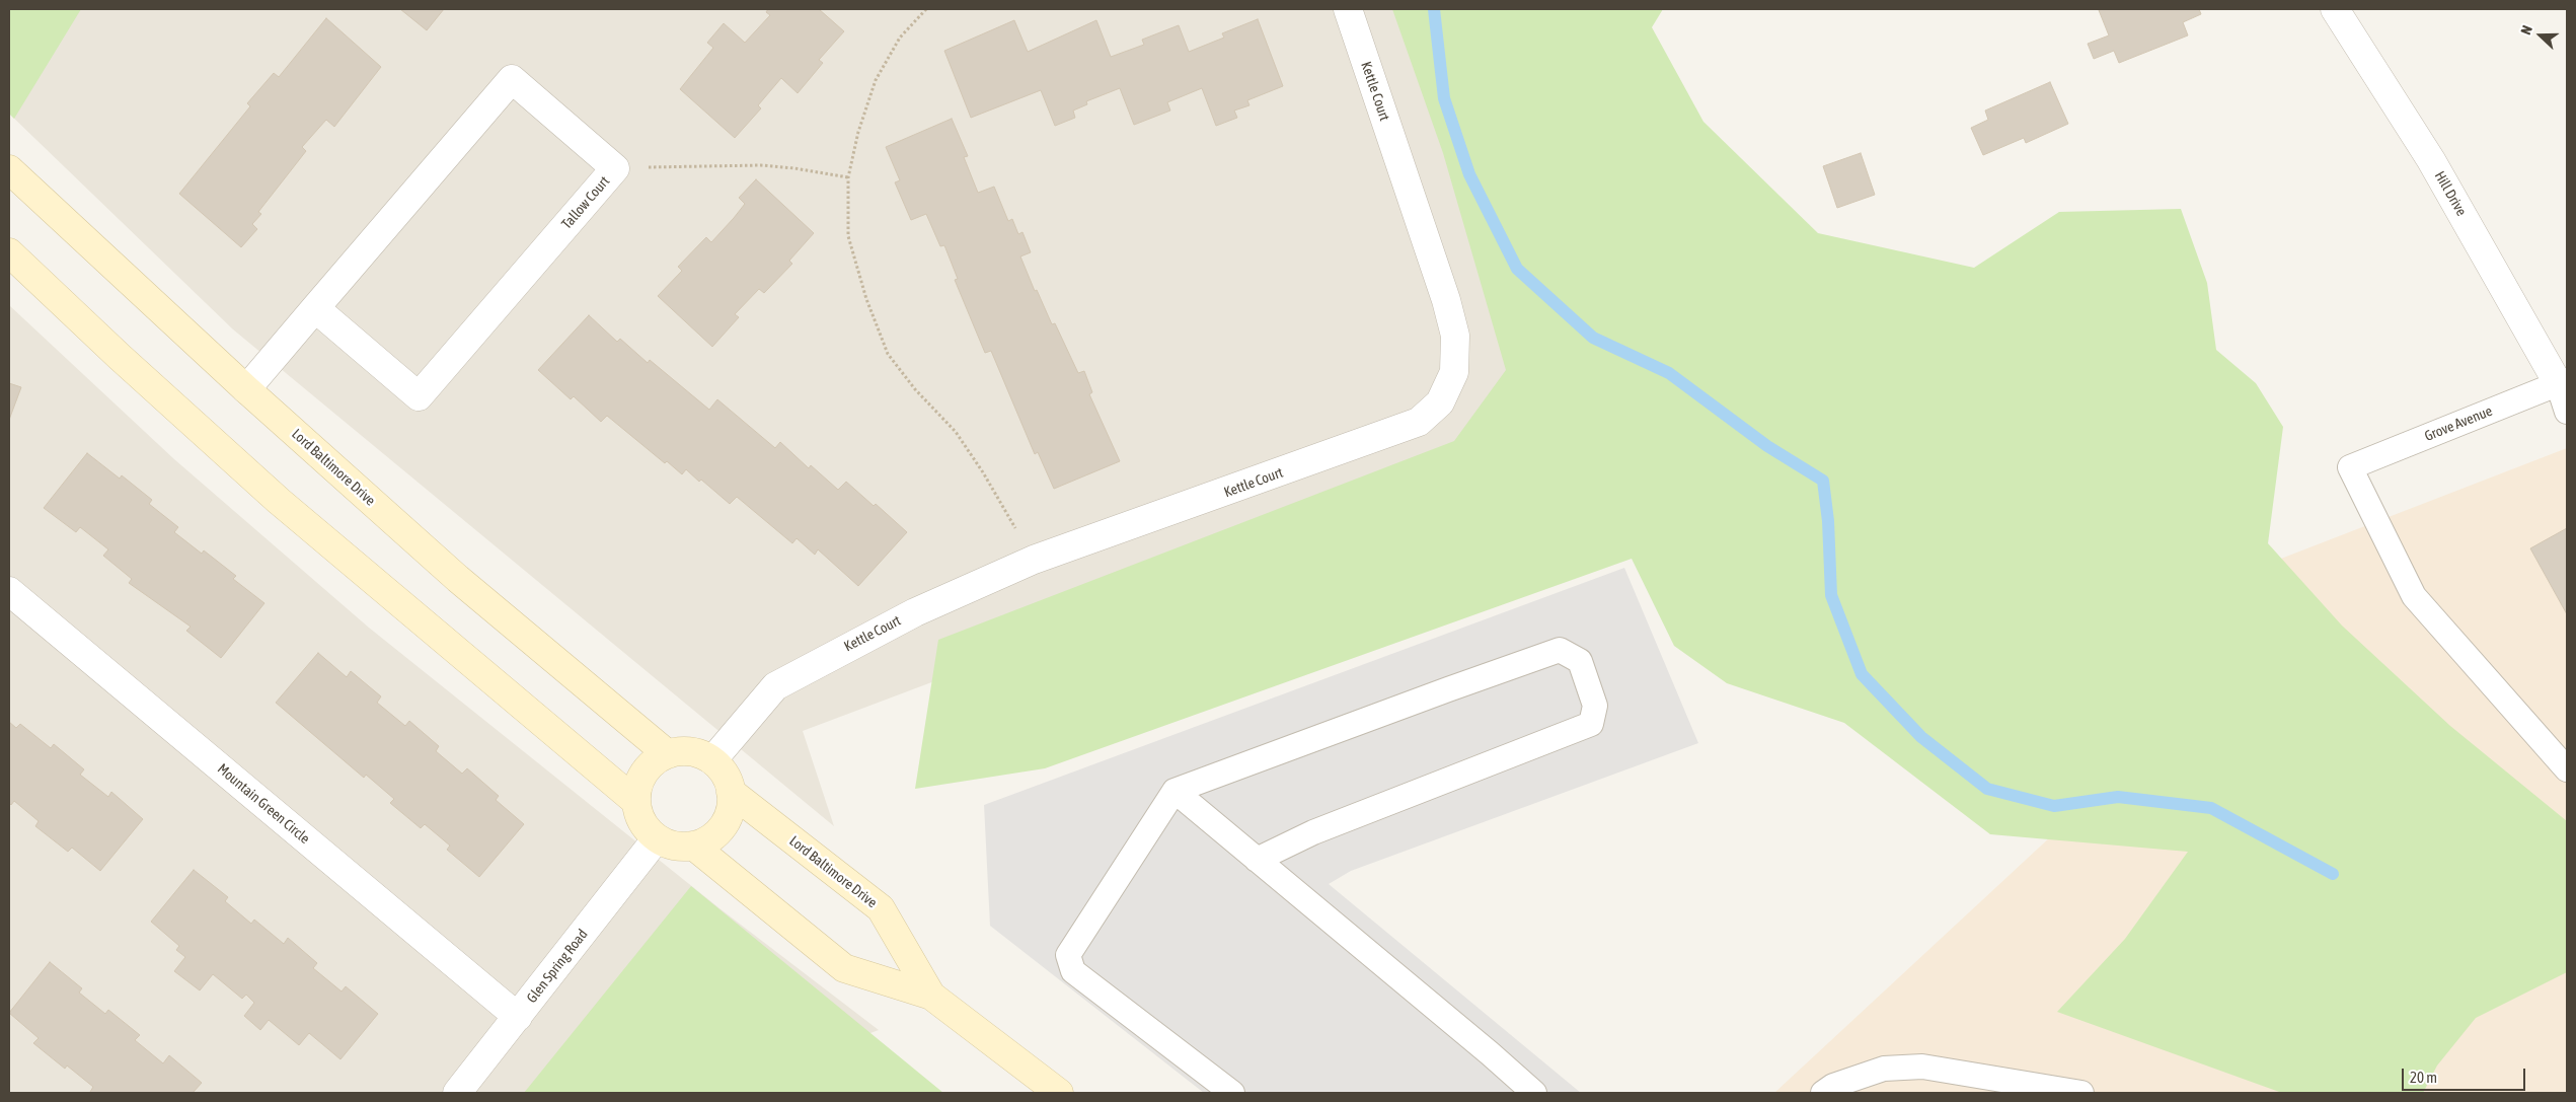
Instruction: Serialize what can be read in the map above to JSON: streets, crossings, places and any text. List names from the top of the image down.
{
  "streets": {
    "main road": ["Lord Baltimore Drive"],
    "street": [
      "Kettle Court",
      "Hill Drive",
      "Tallow Court",
      "Mountain Green Circle",
      "Glen Spring Road"
    ],
    "lane": ["Grove Avenue"]
  },
  "crossings": [
    ["Kettle Court", "Lord Baltimore Drive"],
    ["Kettle Court", "Glen Spring Road"],
    ["Hill Drive", "Grove Avenue"],
    ["Tallow Court", "Lord Baltimore Drive"],
    ["Lord Baltimore Drive", "Glen Spring Road"],
    ["Mountain Green Circle", "Glen Spring Road"]
  ],
  "scale_bar": "20 m",
  "north": "left"
}
